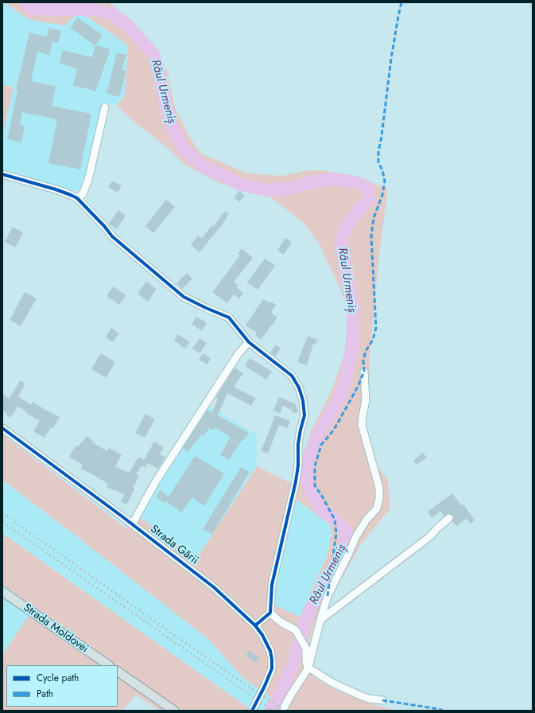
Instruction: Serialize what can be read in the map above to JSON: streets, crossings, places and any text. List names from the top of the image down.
{
  "streets": {
    "main road": ["Strada Moldovei"],
    "street": ["Strada Gării"]
  },
  "water": ["Râul Urmeniș"],
  "legend": ["Cycle path", "Path"]
}
